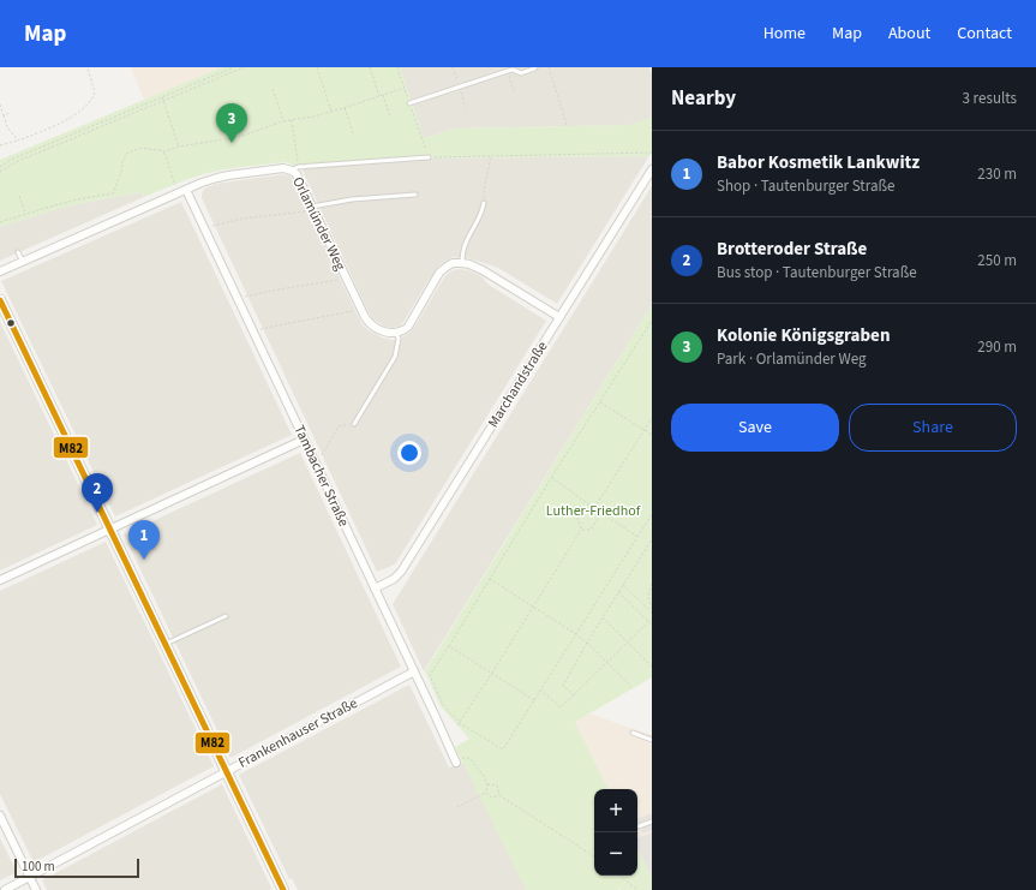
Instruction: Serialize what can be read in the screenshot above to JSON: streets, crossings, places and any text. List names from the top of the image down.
{
  "streets": {
    "street": [
      "Orlamünder Weg",
      "Marchandstraße",
      "Tambacher Straße",
      "Frankenhauser Straße"
    ]
  },
  "crossings": [
    ["Orlamünder Weg", "Tambacher Straße"],
    ["Marchandstraße", "Tambacher Straße"],
    ["Tambacher Straße", "Frankenhauser Straße"]
  ],
  "parks": ["Luther-Friedhof"],
  "lines": ["transit line M82"],
  "scale_bar": "100 m",
  "page": {
    "header": "Map",
    "nav": [
      "Home",
      "Map",
      "About",
      "Contact"
    ],
    "heading": ["Nearby", "3 results"],
    "pins": ["3", "2", "1"],
    "list": [
      {
        "mark": "1",
        "name": "Babor Kosmetik Lankwitz",
        "note": "Shop · Tautenburger Straße",
        "value": "230 m"
      },
      {
        "mark": "2",
        "name": "Brotteroder Straße",
        "note": "Bus stop · Tautenburger Straße",
        "value": "250 m"
      },
      {
        "mark": "3",
        "name": "Kolonie Königsgraben",
        "note": "Park · Orlamünder Weg",
        "value": "290 m"
      }
    ],
    "buttons": ["Save", "Share"],
    "map_buttons": ["+", "−"],
    "scale": "100 m"
  }
}
